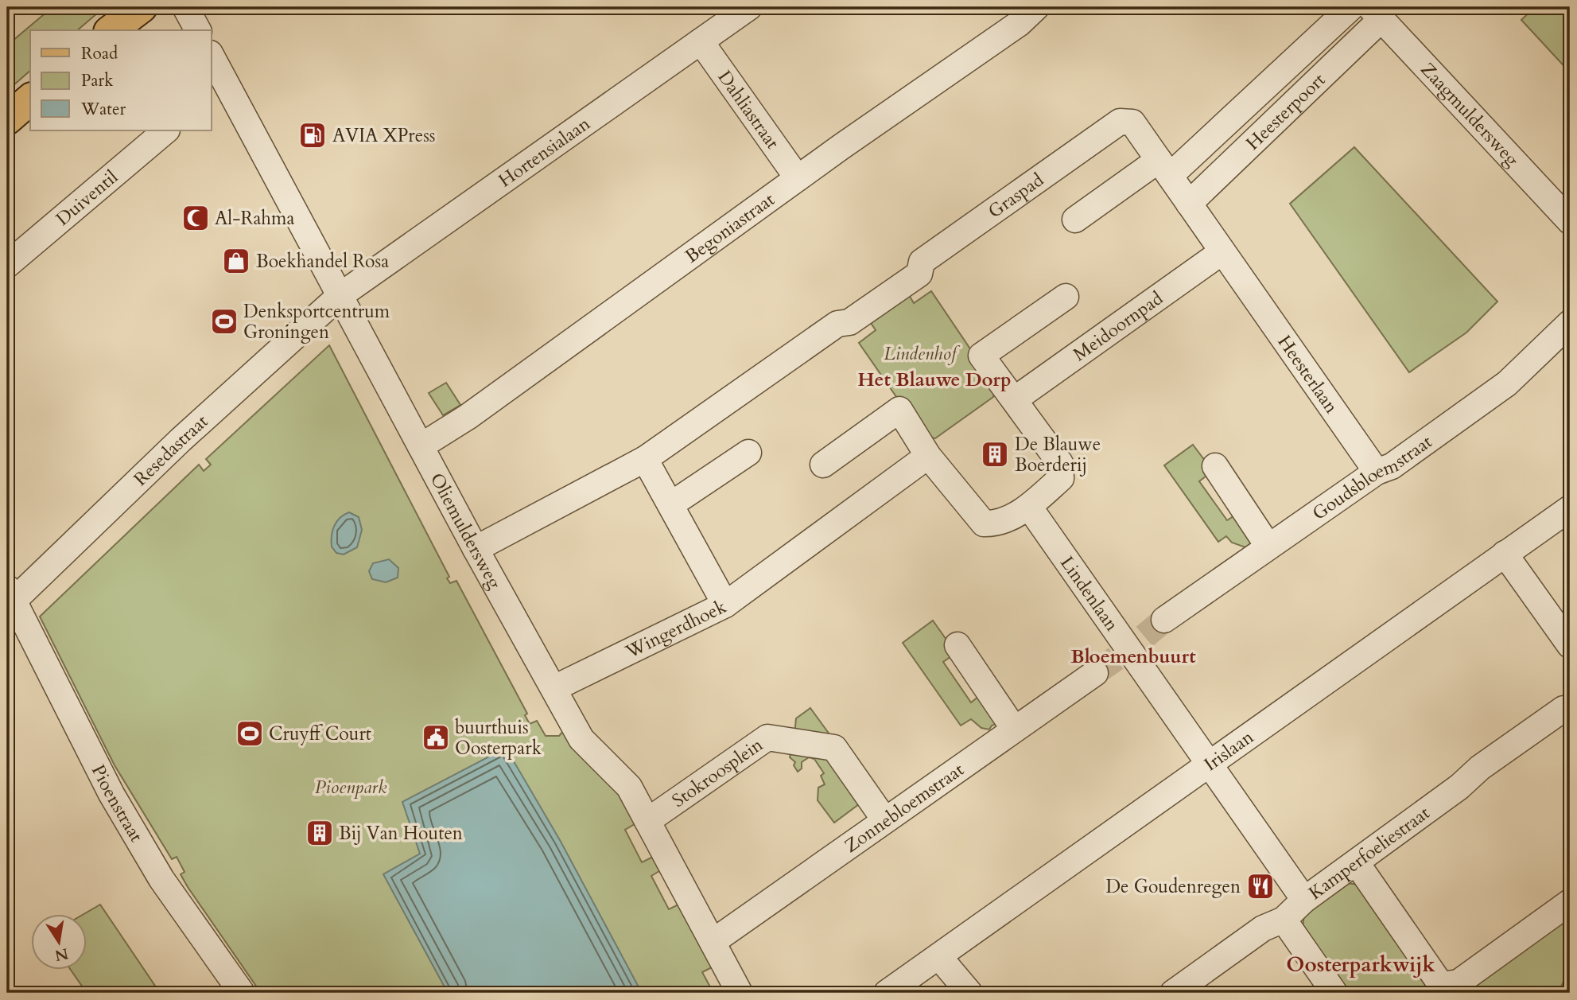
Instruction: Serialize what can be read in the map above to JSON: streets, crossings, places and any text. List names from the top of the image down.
{
  "streets": {
    "street": [
      "Dahliastraat",
      "Heesterpoort",
      "Zaagmuldersweg",
      "Hortensialaan",
      "Graspad",
      "Duiventil",
      "Begoniastraat",
      "Meidoornpad",
      "Heesterlaan",
      "Resedastraat",
      "Goudsbloemstraat",
      "Oliemuldersweg",
      "Lindenlaan",
      "Wingerdhoek",
      "Irislaan",
      "Stokroosplein",
      "Pioenstraat",
      "Zonnebloemstraat",
      "Kamperfoeliestraat"
    ]
  },
  "crossings": [
    ["Dahliastraat", "Hortensialaan"],
    ["Dahliastraat", "Begoniastraat"],
    ["Heesterpoort", "Zaagmuldersweg"],
    ["Heesterpoort", "Graspad"],
    ["Hortensialaan", "Resedastraat"],
    ["Hortensialaan", "Oliemuldersweg"],
    ["Graspad", "Wingerdhoek"],
    ["Begoniastraat", "Oliemuldersweg"],
    ["Meidoornpad", "Heesterlaan"],
    ["Heesterlaan", "Goudsbloemstraat"],
    ["Resedastraat", "Oliemuldersweg"],
    ["Resedastraat", "Pioenstraat"],
    ["Oliemuldersweg", "Wingerdhoek"],
    ["Oliemuldersweg", "Stokroosplein"],
    ["Oliemuldersweg", "Zonnebloemstraat"],
    ["Lindenlaan", "Irislaan"],
    ["Lindenlaan", "Kamperfoeliestraat"],
    ["Stokroosplein", "Zonnebloemstraat"]
  ],
  "districts": ["Het Blauwe Dorp", "Bloemenbuurt", "Oosterparkwijk"],
  "parks": ["Lindenhof", "Pioenpark"],
  "places": {
    "fuel station": ["AVIA XPress"],
    "mosque": ["Al-Rahma"],
    "shop": ["Boekhandel Rosa"],
    "sports": ["Denksportcentrum Groningen", "Cruyff Court"],
    "building": ["De Blauwe Boerderij", "Bij Van Houten"],
    "public building": ["buurthuis Oosterpark"],
    "restaurant": ["De Goudenregen"]
  },
  "legend": ["Road", "Park", "Water"],
  "north": "bottom"
}
